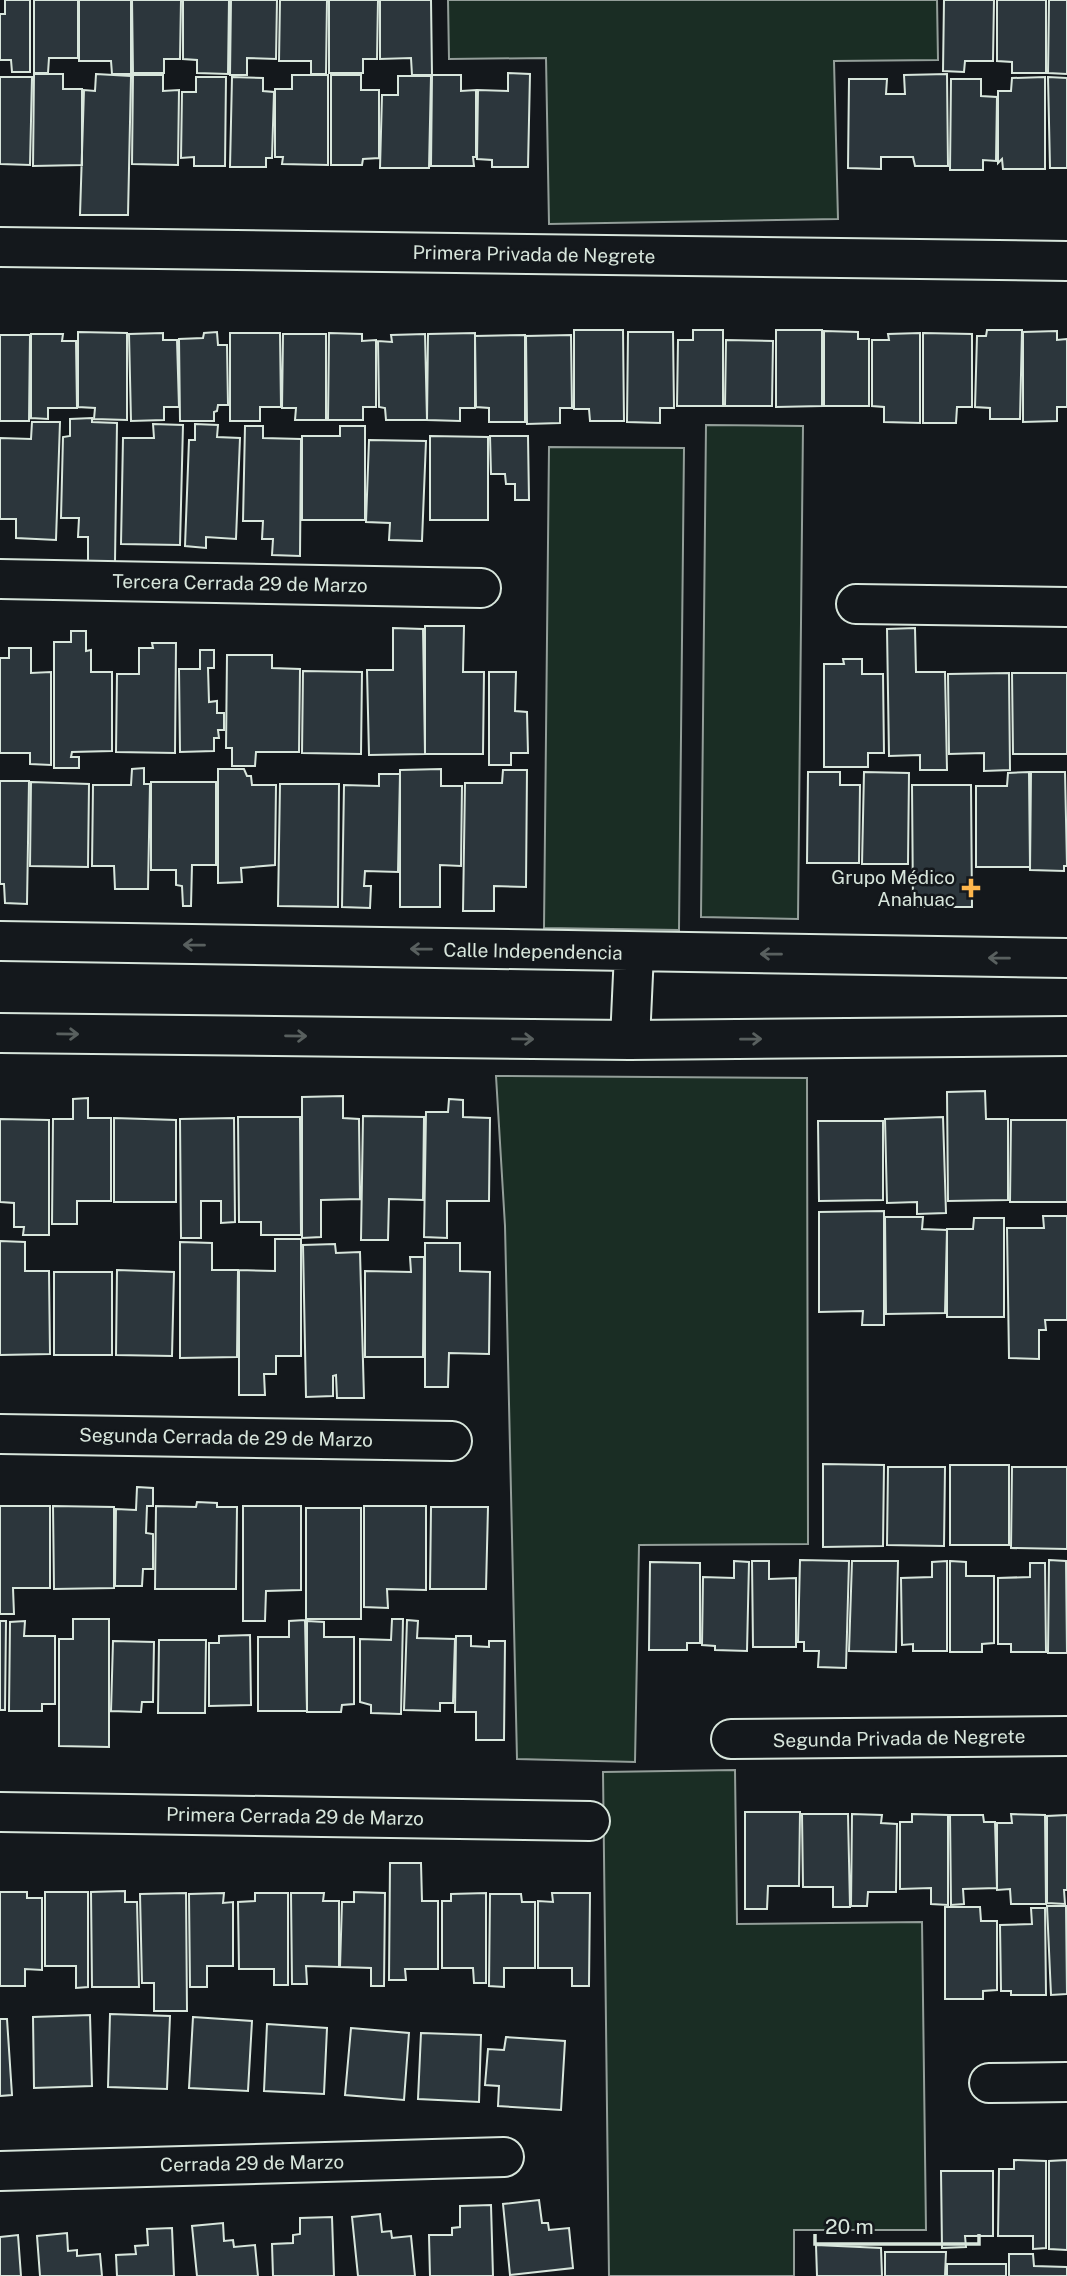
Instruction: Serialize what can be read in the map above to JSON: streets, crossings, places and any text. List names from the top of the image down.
{
  "streets": {
    "street": [
      "Primera Privada de Negrete",
      "Tercera Cerrada 29 de Marzo",
      "Calle Independencia",
      "Segunda Cerrada de 29 de Marzo",
      "Segunda Privada de Negrete",
      "Primera Cerrada 29 de Marzo",
      "Cerrada 29 de Marzo"
    ]
  },
  "places": {
    "health": ["Grupo Médico Anahuac"]
  },
  "scale_bar": "20 m"
}
